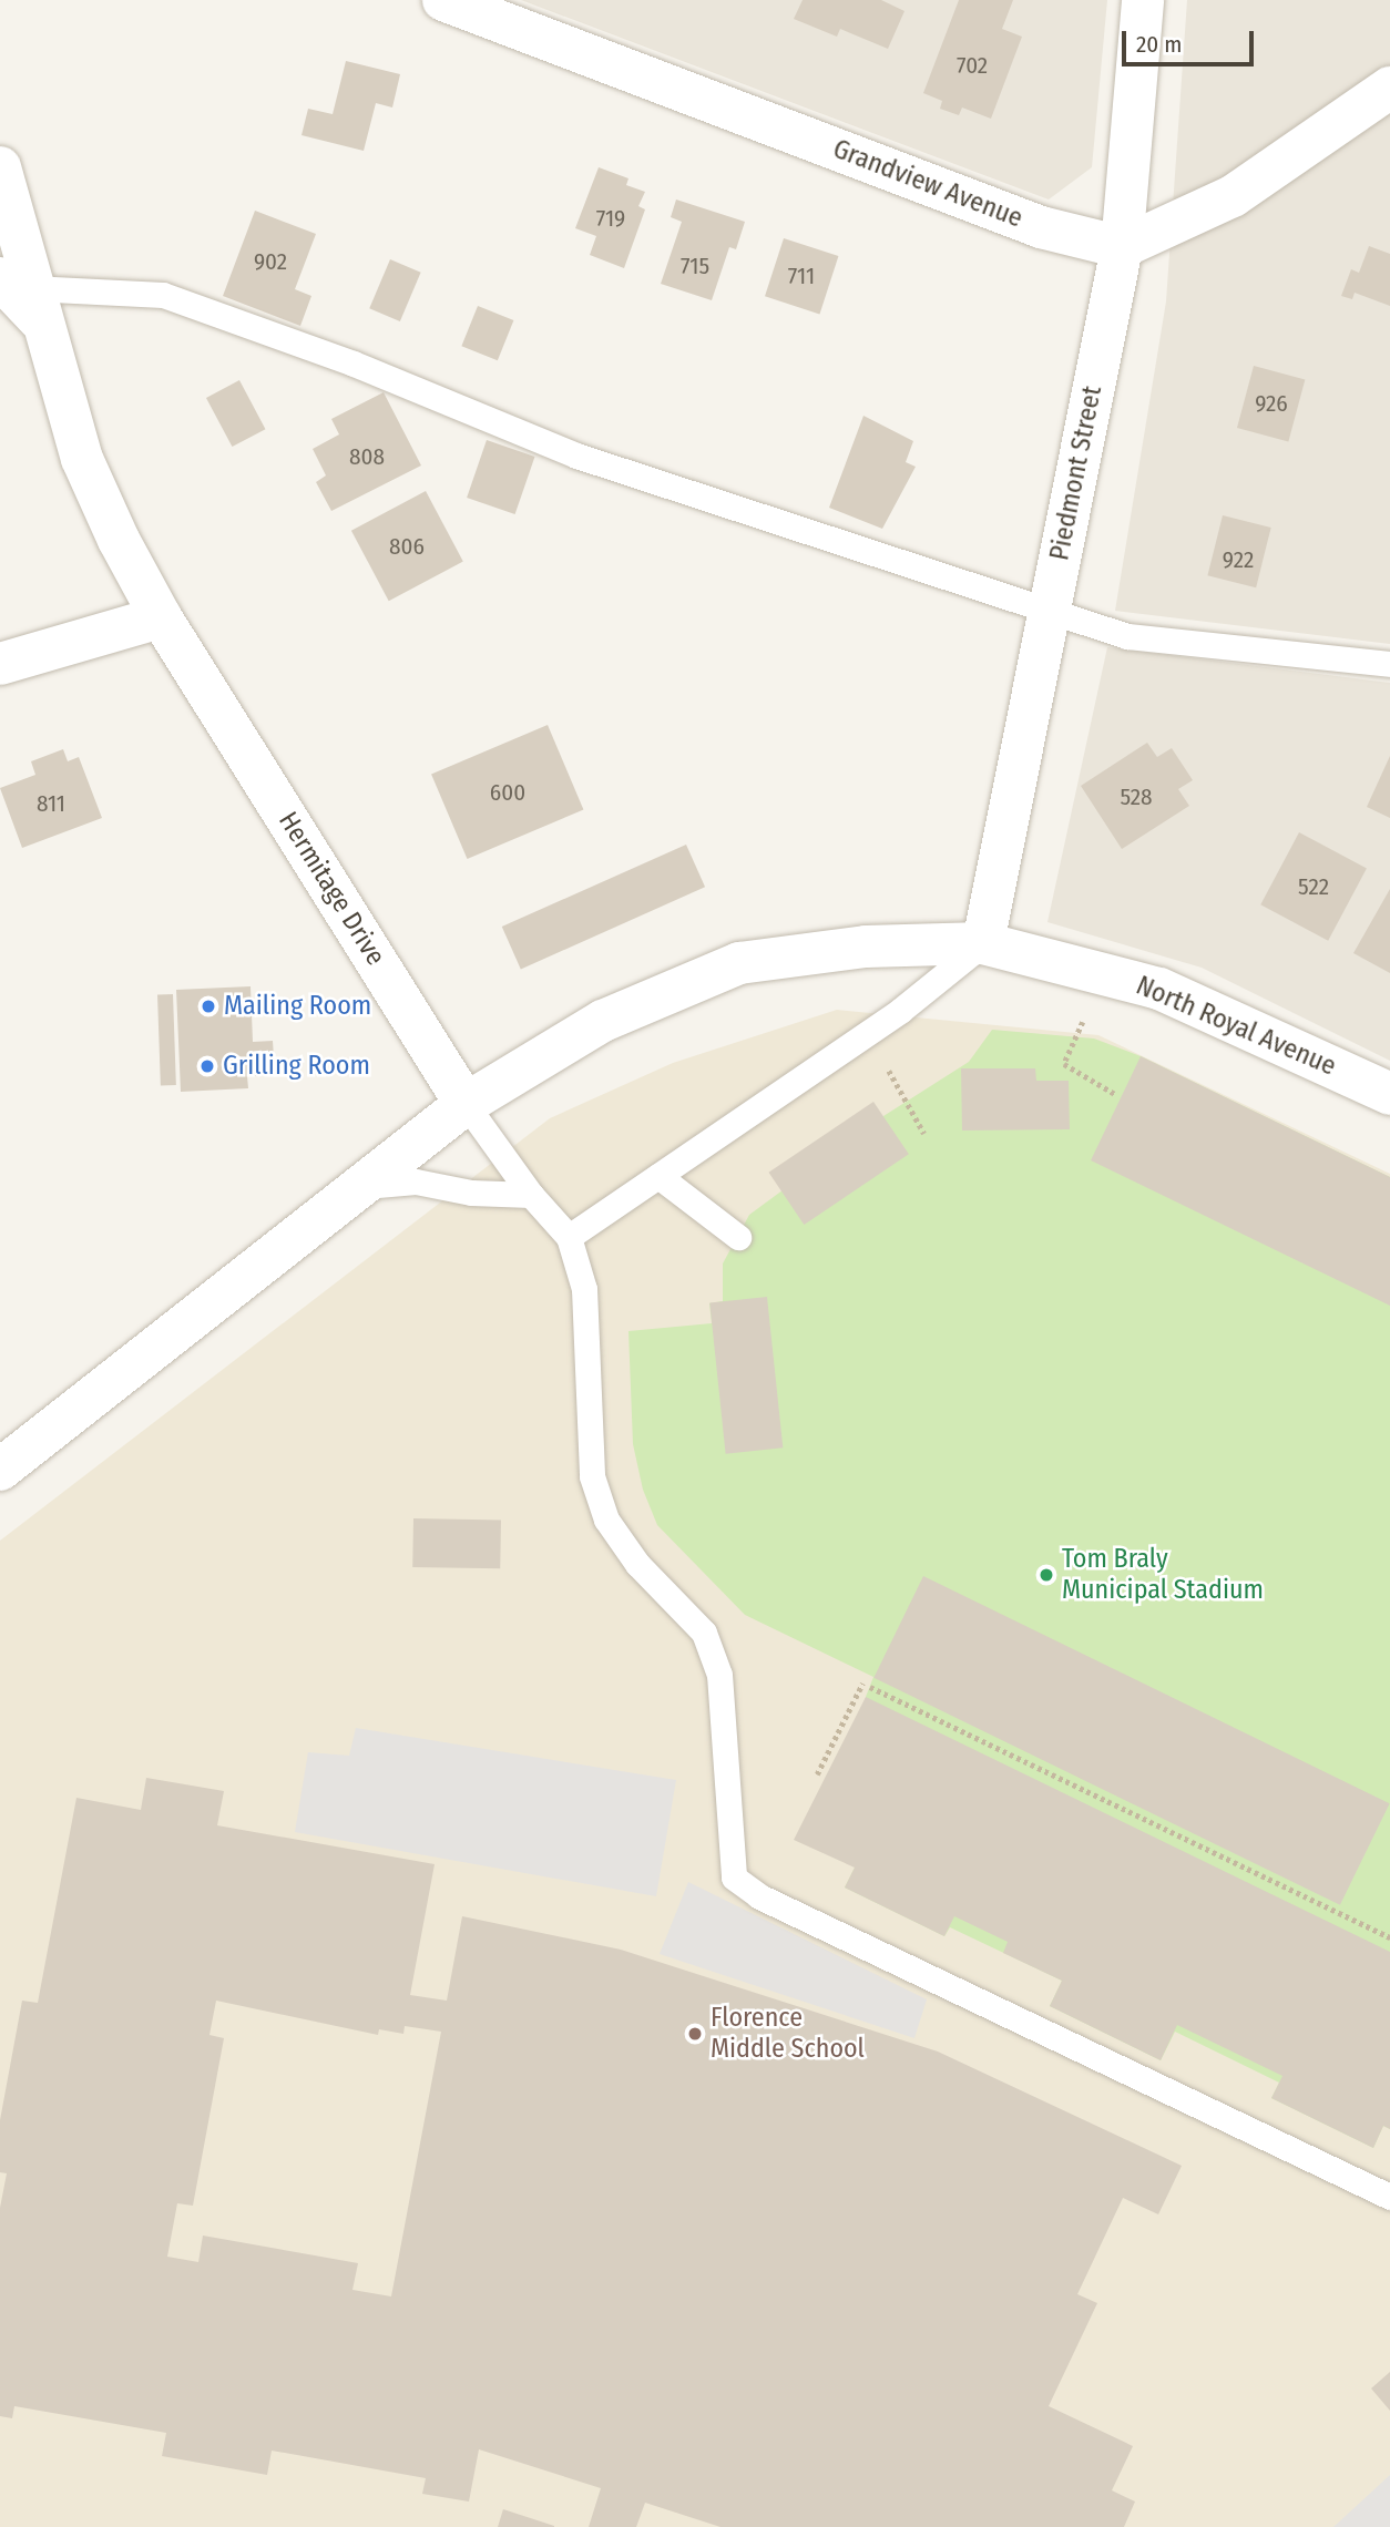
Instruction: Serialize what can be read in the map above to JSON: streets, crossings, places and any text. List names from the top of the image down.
{
  "streets": {
    "street": [
      "Grandview Avenue",
      "Piedmont Street",
      "Hermitage Drive",
      "North Royal Avenue"
    ]
  },
  "crossings": [
    ["Grandview Avenue", "Piedmont Street"],
    ["Piedmont Street", "North Royal Avenue"],
    ["Hermitage Drive", "North Royal Avenue"]
  ],
  "places": [
    "Mailing Room",
    "Grilling Room",
    "Tom Braly Municipal Stadium",
    "Florence Middle School"
  ],
  "house_numbers": [
    "702",
    "719",
    "902",
    "715",
    "711",
    "926",
    "808",
    "806",
    "922",
    "600",
    "528",
    "811",
    "522"
  ],
  "scale_bar": "20 m"
}
